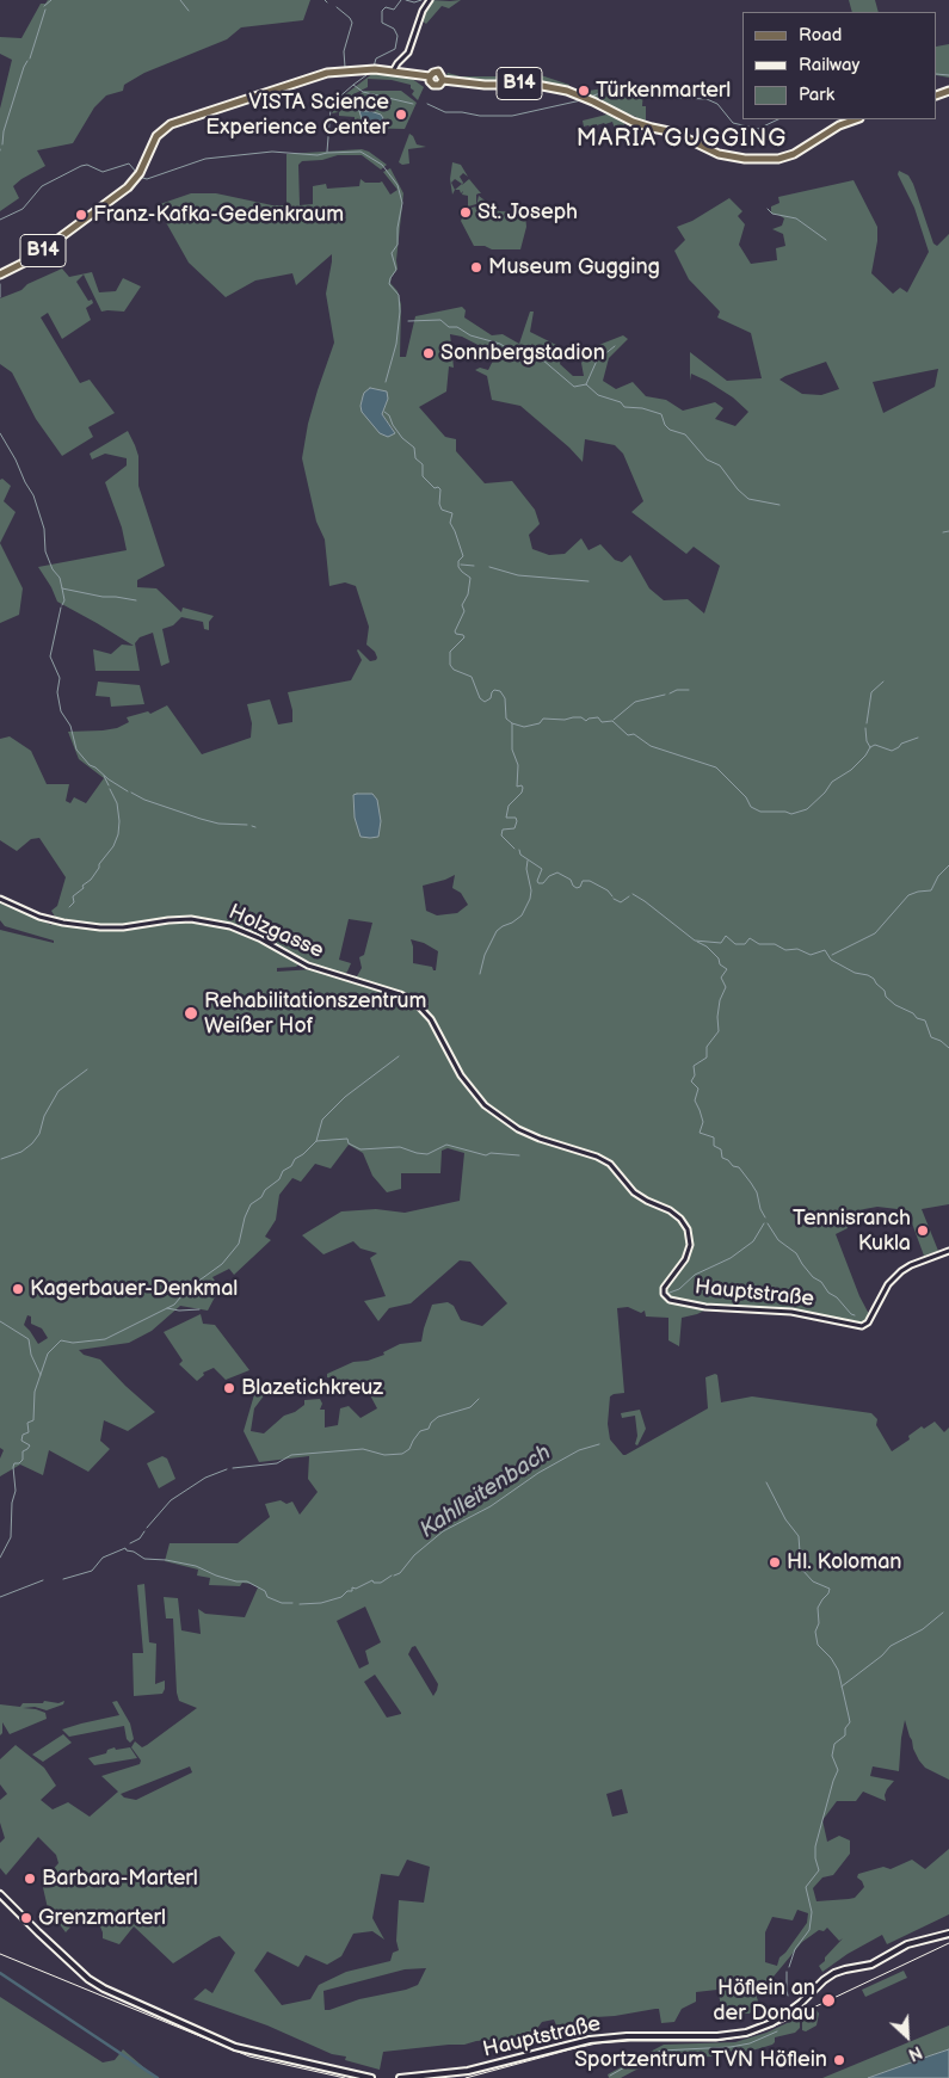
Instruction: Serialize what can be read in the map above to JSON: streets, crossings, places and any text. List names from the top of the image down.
{
  "streets": {
    "main road": ["B14", "Hauptstraße"],
    "street": ["Holzgasse"]
  },
  "crossings": [
    ["Holzgasse", "Hauptstraße"]
  ],
  "districts": ["MARIA GUGGING"],
  "water": ["Kahlleitenbach"],
  "places": [
    "Türkenmarterl",
    "VISTA Science Experience Center",
    "St. Joseph",
    "Franz-Kafka-Gedenkraum",
    "Museum Gugging",
    "Sonnbergstadion",
    "Rehabilitationszentrum Weißer Hof",
    "Tennisranch Kukla",
    "Kagerbauer-Denkmal",
    "Blazetichkreuz",
    "Hl. Koloman",
    "Barbara-Marterl",
    "Grenzmarterl",
    "Höflein an der Donau",
    "Sportzentrum TVN Höflein"
  ],
  "legend": ["Road", "Railway", "Park"],
  "north": "bottom right"
}
